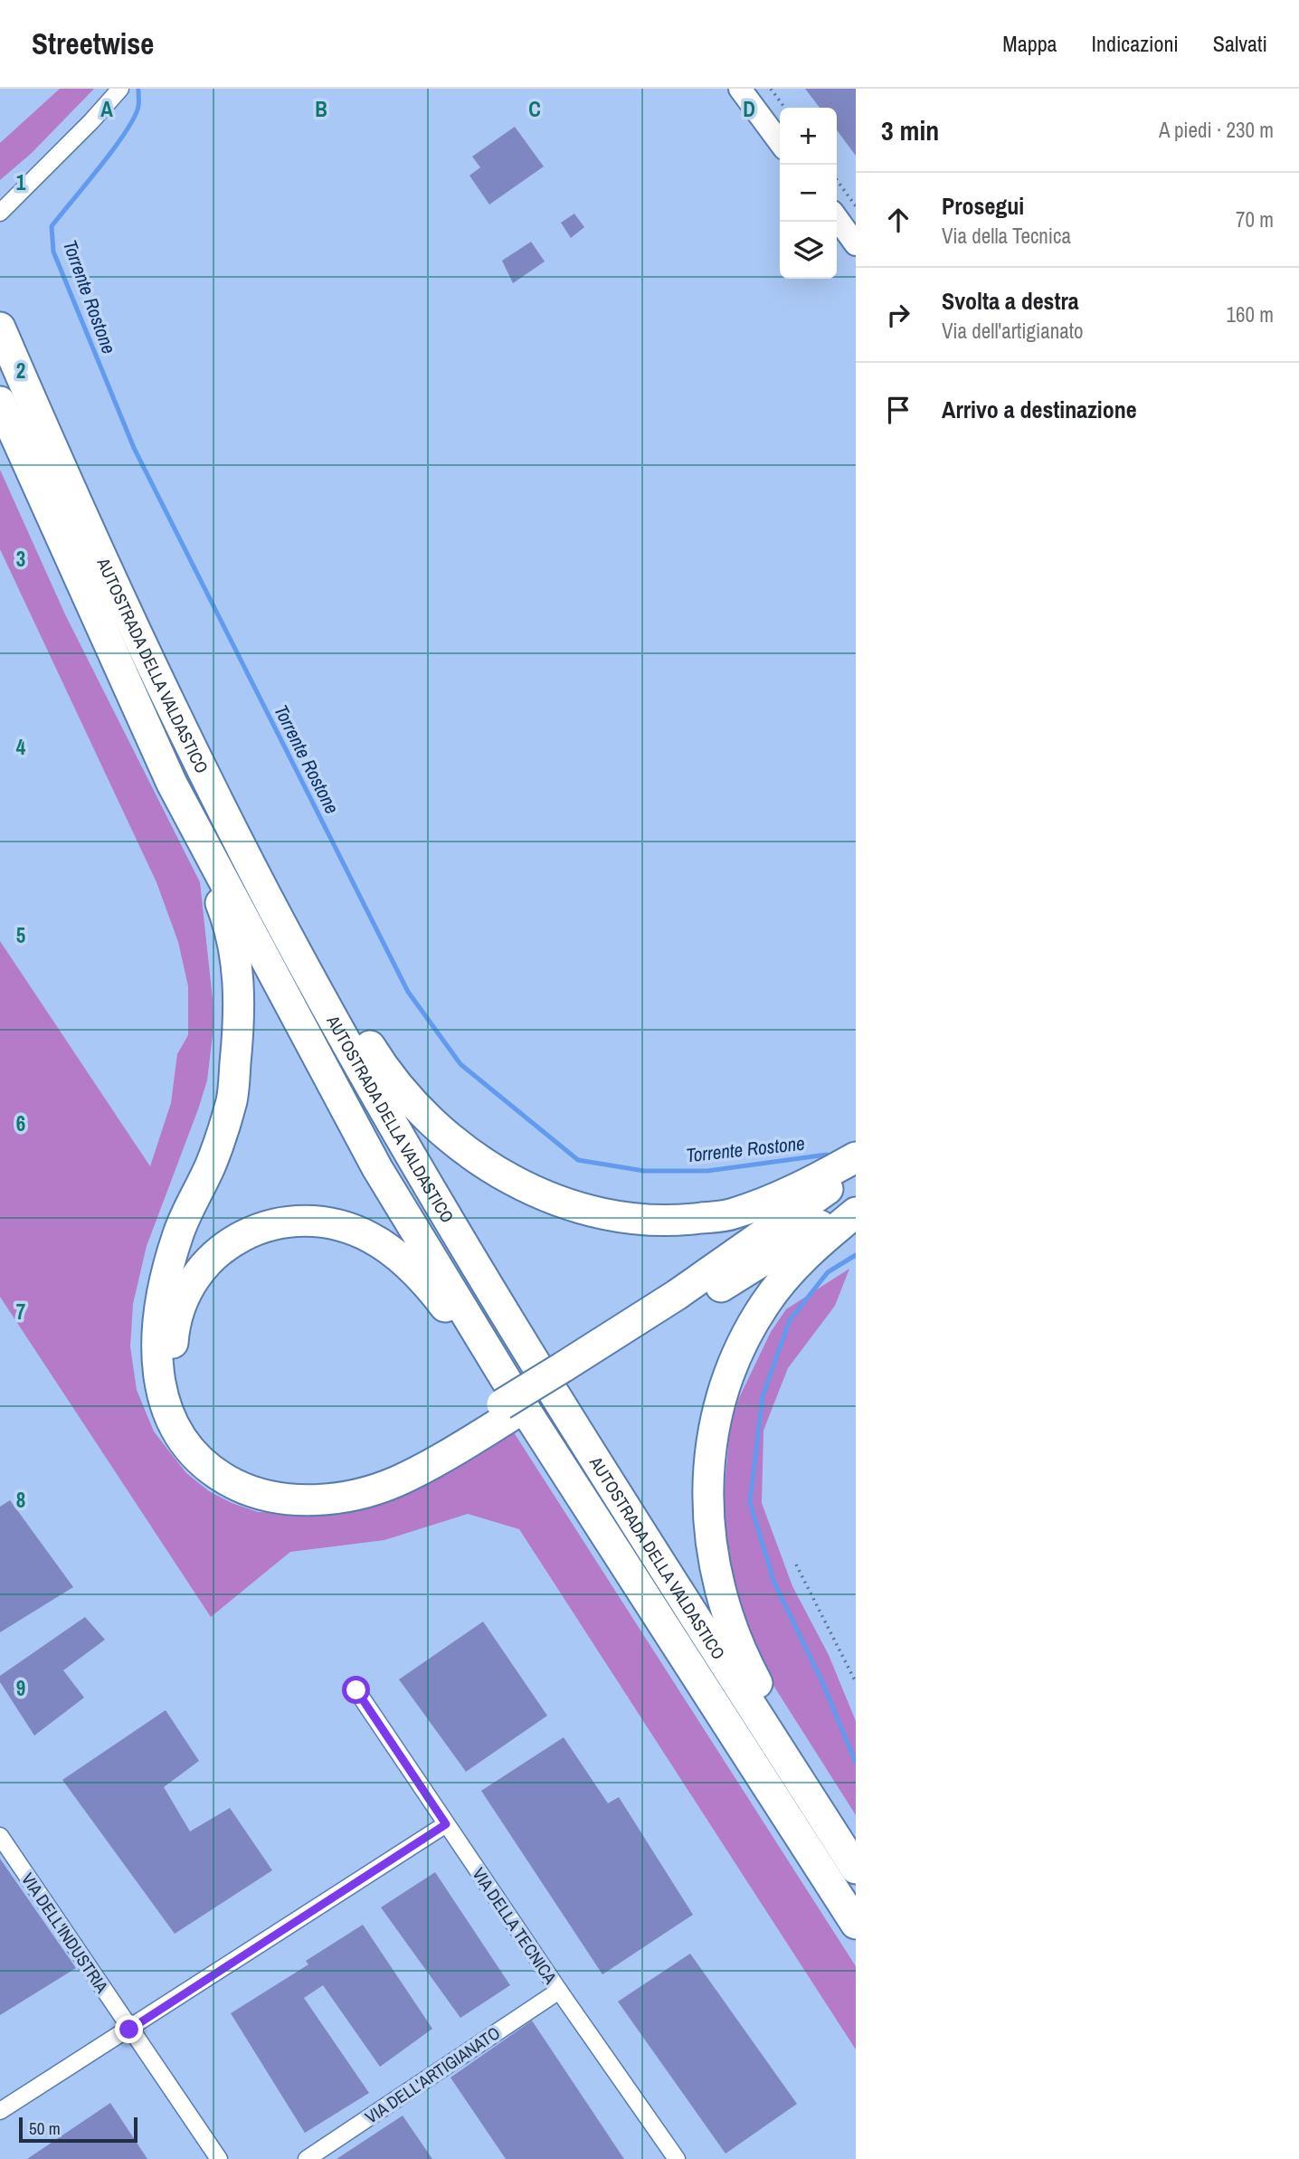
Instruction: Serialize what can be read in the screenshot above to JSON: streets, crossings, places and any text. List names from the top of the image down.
{
  "streets": {
    "highway": ["AUTOSTRADA DELLA VALDASTICO"],
    "street": ["VIA DELLA TECNICA", "VIA DELL'INDUSTRIA", "VIA DELL'ARTIGIANATO"]
  },
  "crossings": [
    ["VIA DELLA TECNICA", "VIA DELL'ARTIGIANATO"]
  ],
  "water": ["Torrente Rostone"],
  "scale_bar": "50 m",
  "page": {
    "header": "Streetwise",
    "nav": ["Mappa", "Indicazioni", "Salvati"],
    "heading": ["3 min", "A piedi · 230 m"],
    "map_buttons": ["+", "−"],
    "list": [
      ["Prosegui", "Via della Tecnica", "70 m"],
      ["Svolta a destra", "Via dell'artigianato", "160 m"],
      "Arrivo a destinazione"
    ],
    "scale": "50 m"
  },
  "grid": {
    "columns": [
      "A",
      "B",
      "C",
      "D"
    ],
    "rows": [
      "1",
      "2",
      "3",
      "4",
      "5",
      "6",
      "7",
      "8",
      "9"
    ]
  }
}
